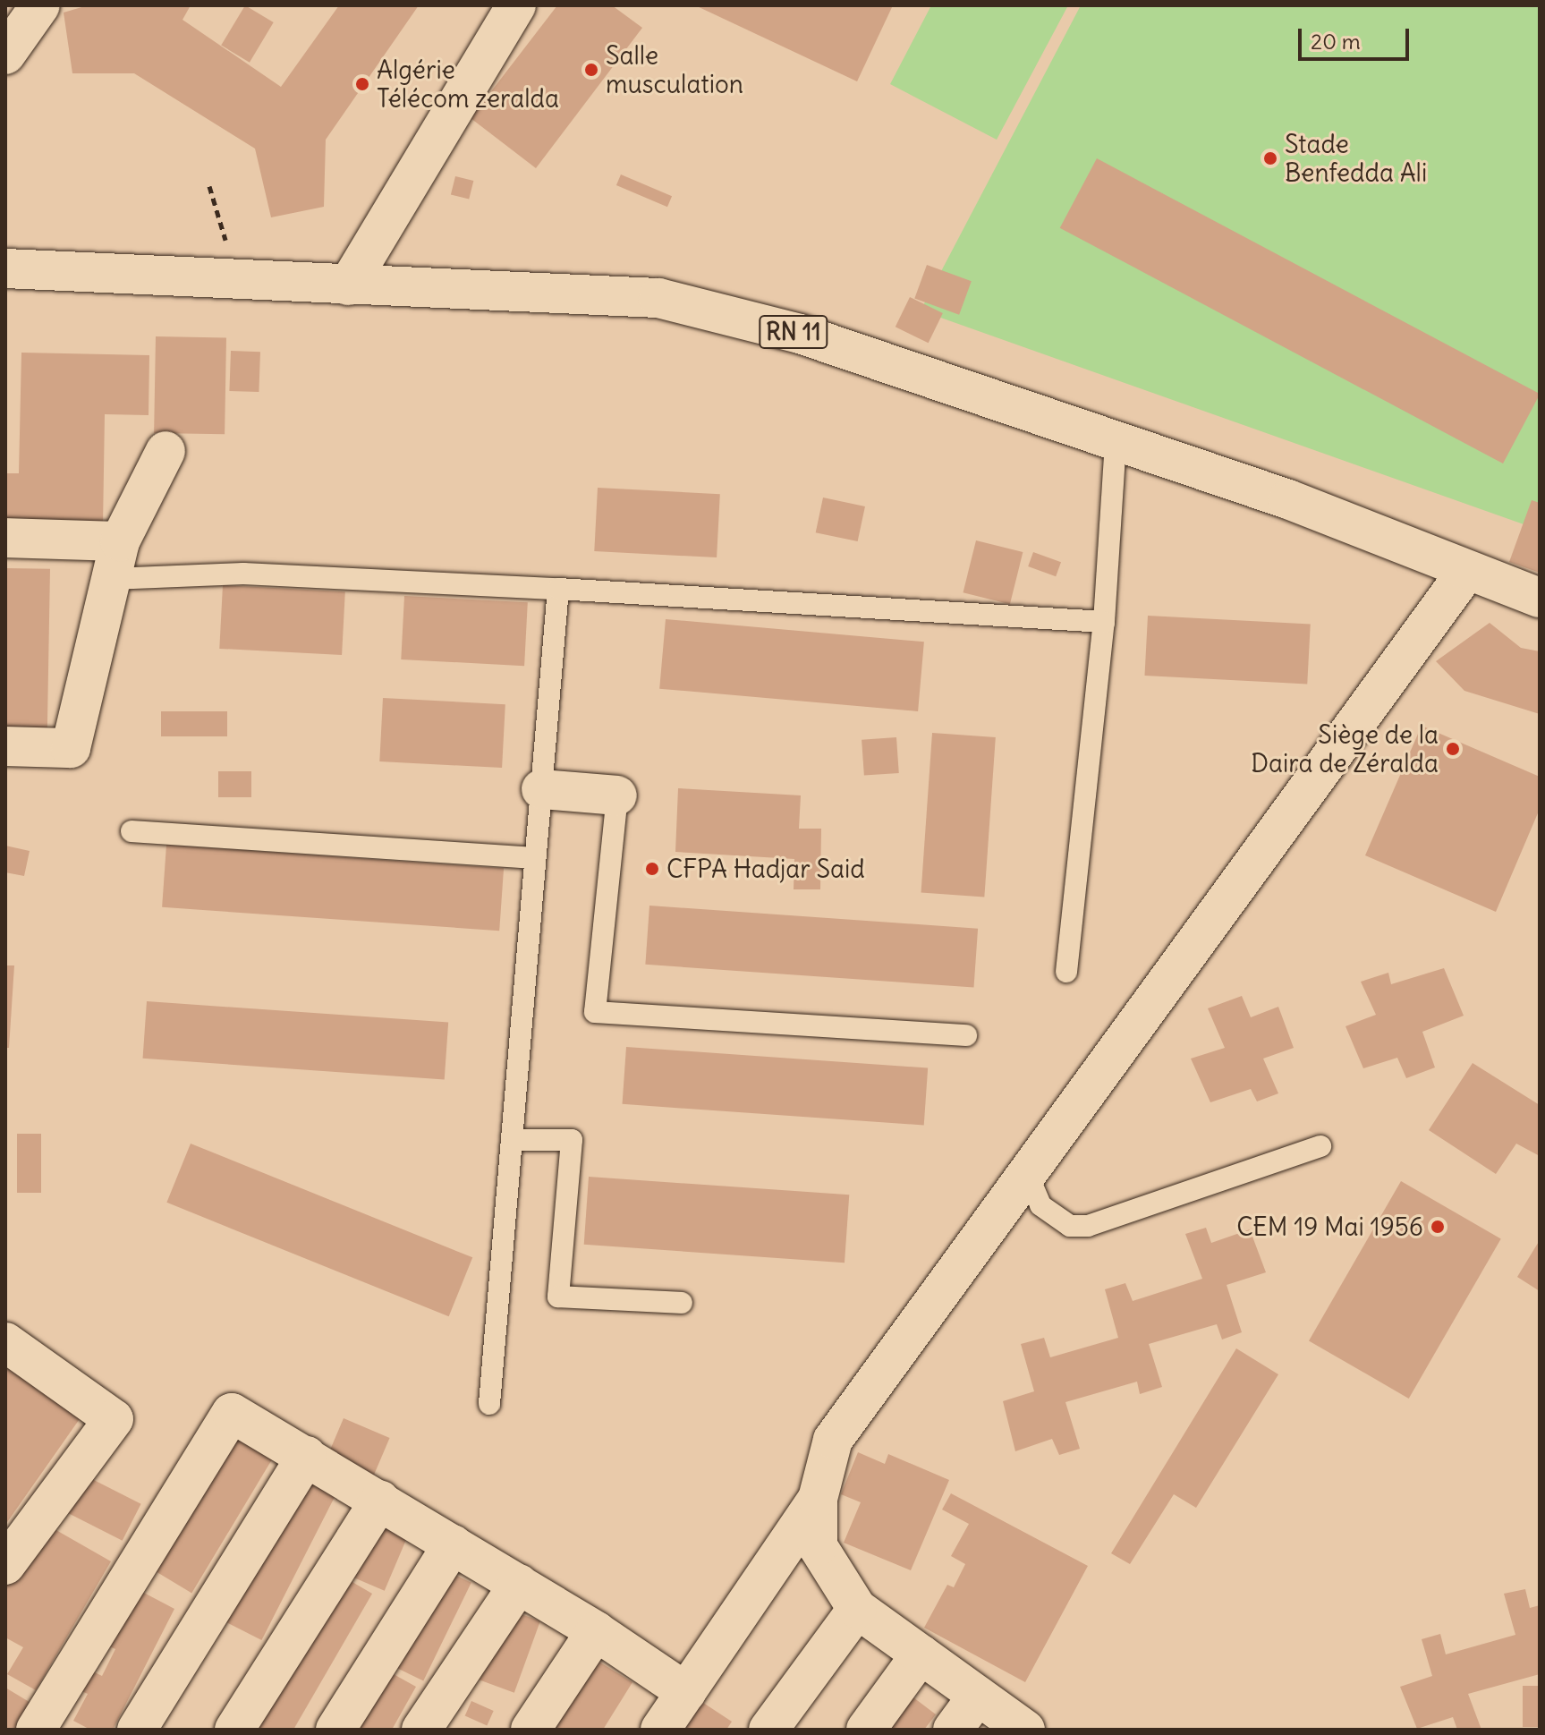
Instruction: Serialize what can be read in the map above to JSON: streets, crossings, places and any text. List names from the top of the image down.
{
  "streets": {
    "street": ["RN 11"]
  },
  "places": [
    "Salle musculation",
    "Algérie Télécom zeralda",
    "Stade Benfedda Ali",
    "Siège de la Daira de Zéralda",
    "CFPA Hadjar Said",
    "CEM 19 Mai 1956"
  ],
  "scale_bar": "20 m"
}
